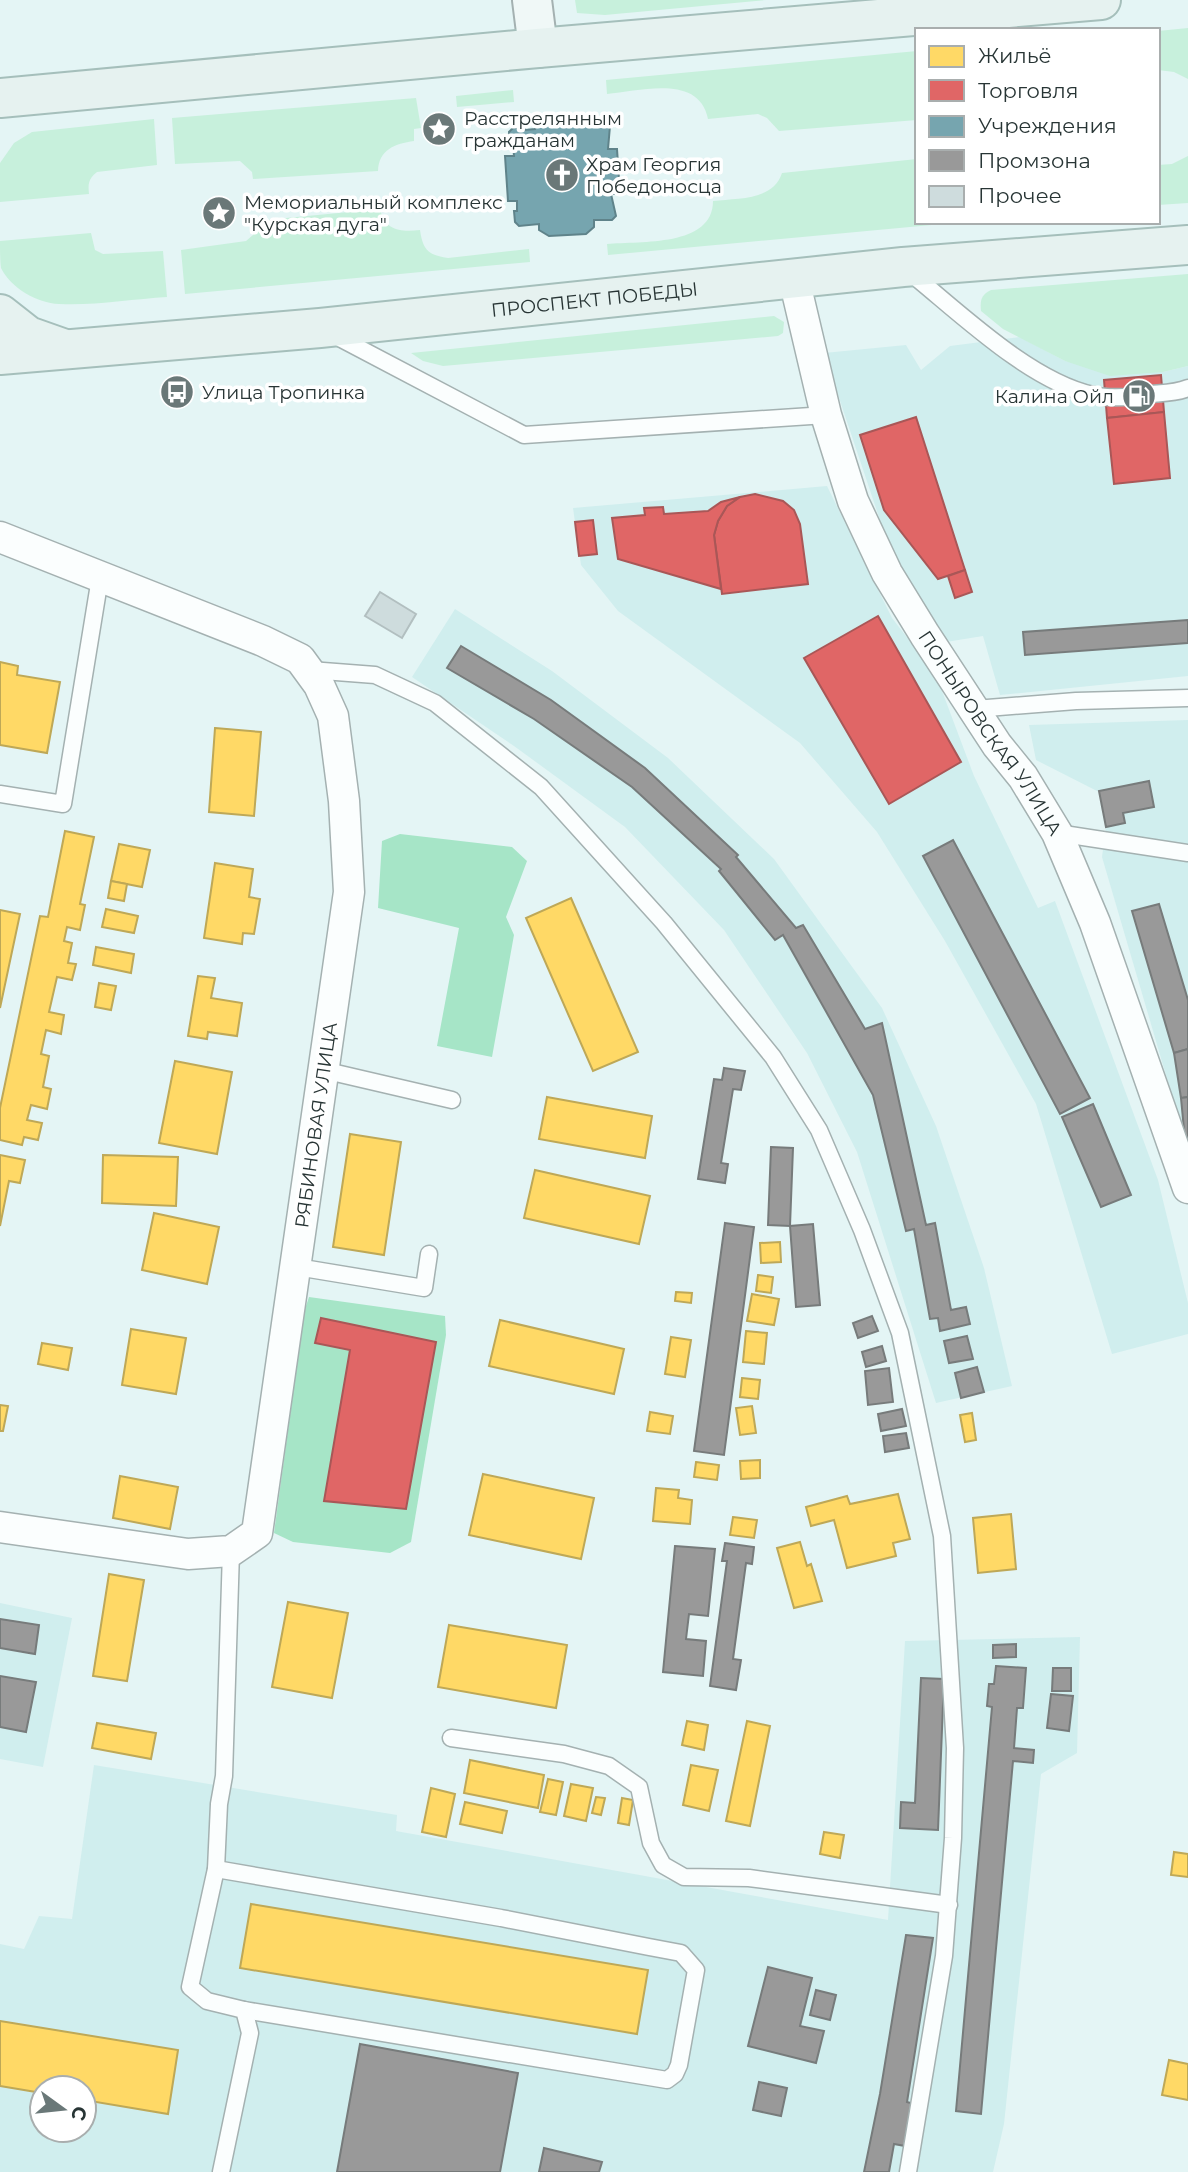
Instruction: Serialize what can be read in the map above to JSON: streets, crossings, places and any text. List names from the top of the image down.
{
  "streets": {
    "main road": ["ПРОСПЕКТ ПОБЕДЫ"],
    "street": ["ПОНЫРОВСКАЯ УЛИЦА", "РЯБИНОВАЯ УЛИЦА"]
  },
  "crossings": [
    ["ПРОСПЕКТ ПОБЕДЫ", "ПОНЫРОВСКАЯ УЛИЦА"]
  ],
  "places": {
    "place": ["Расстрелянным гражданам", "Мемориальный комплекс \"Курская дуга\""],
    "church": ["Храм Георгия Победоносца"],
    "bus stop": ["Улица Тропинка"],
    "fuel station": ["Калина Ойл"]
  },
  "legend": [
    "Жильё",
    "Торговля",
    "Учреждения",
    "Промзона",
    "Прочее"
  ],
  "north": "right"
}
